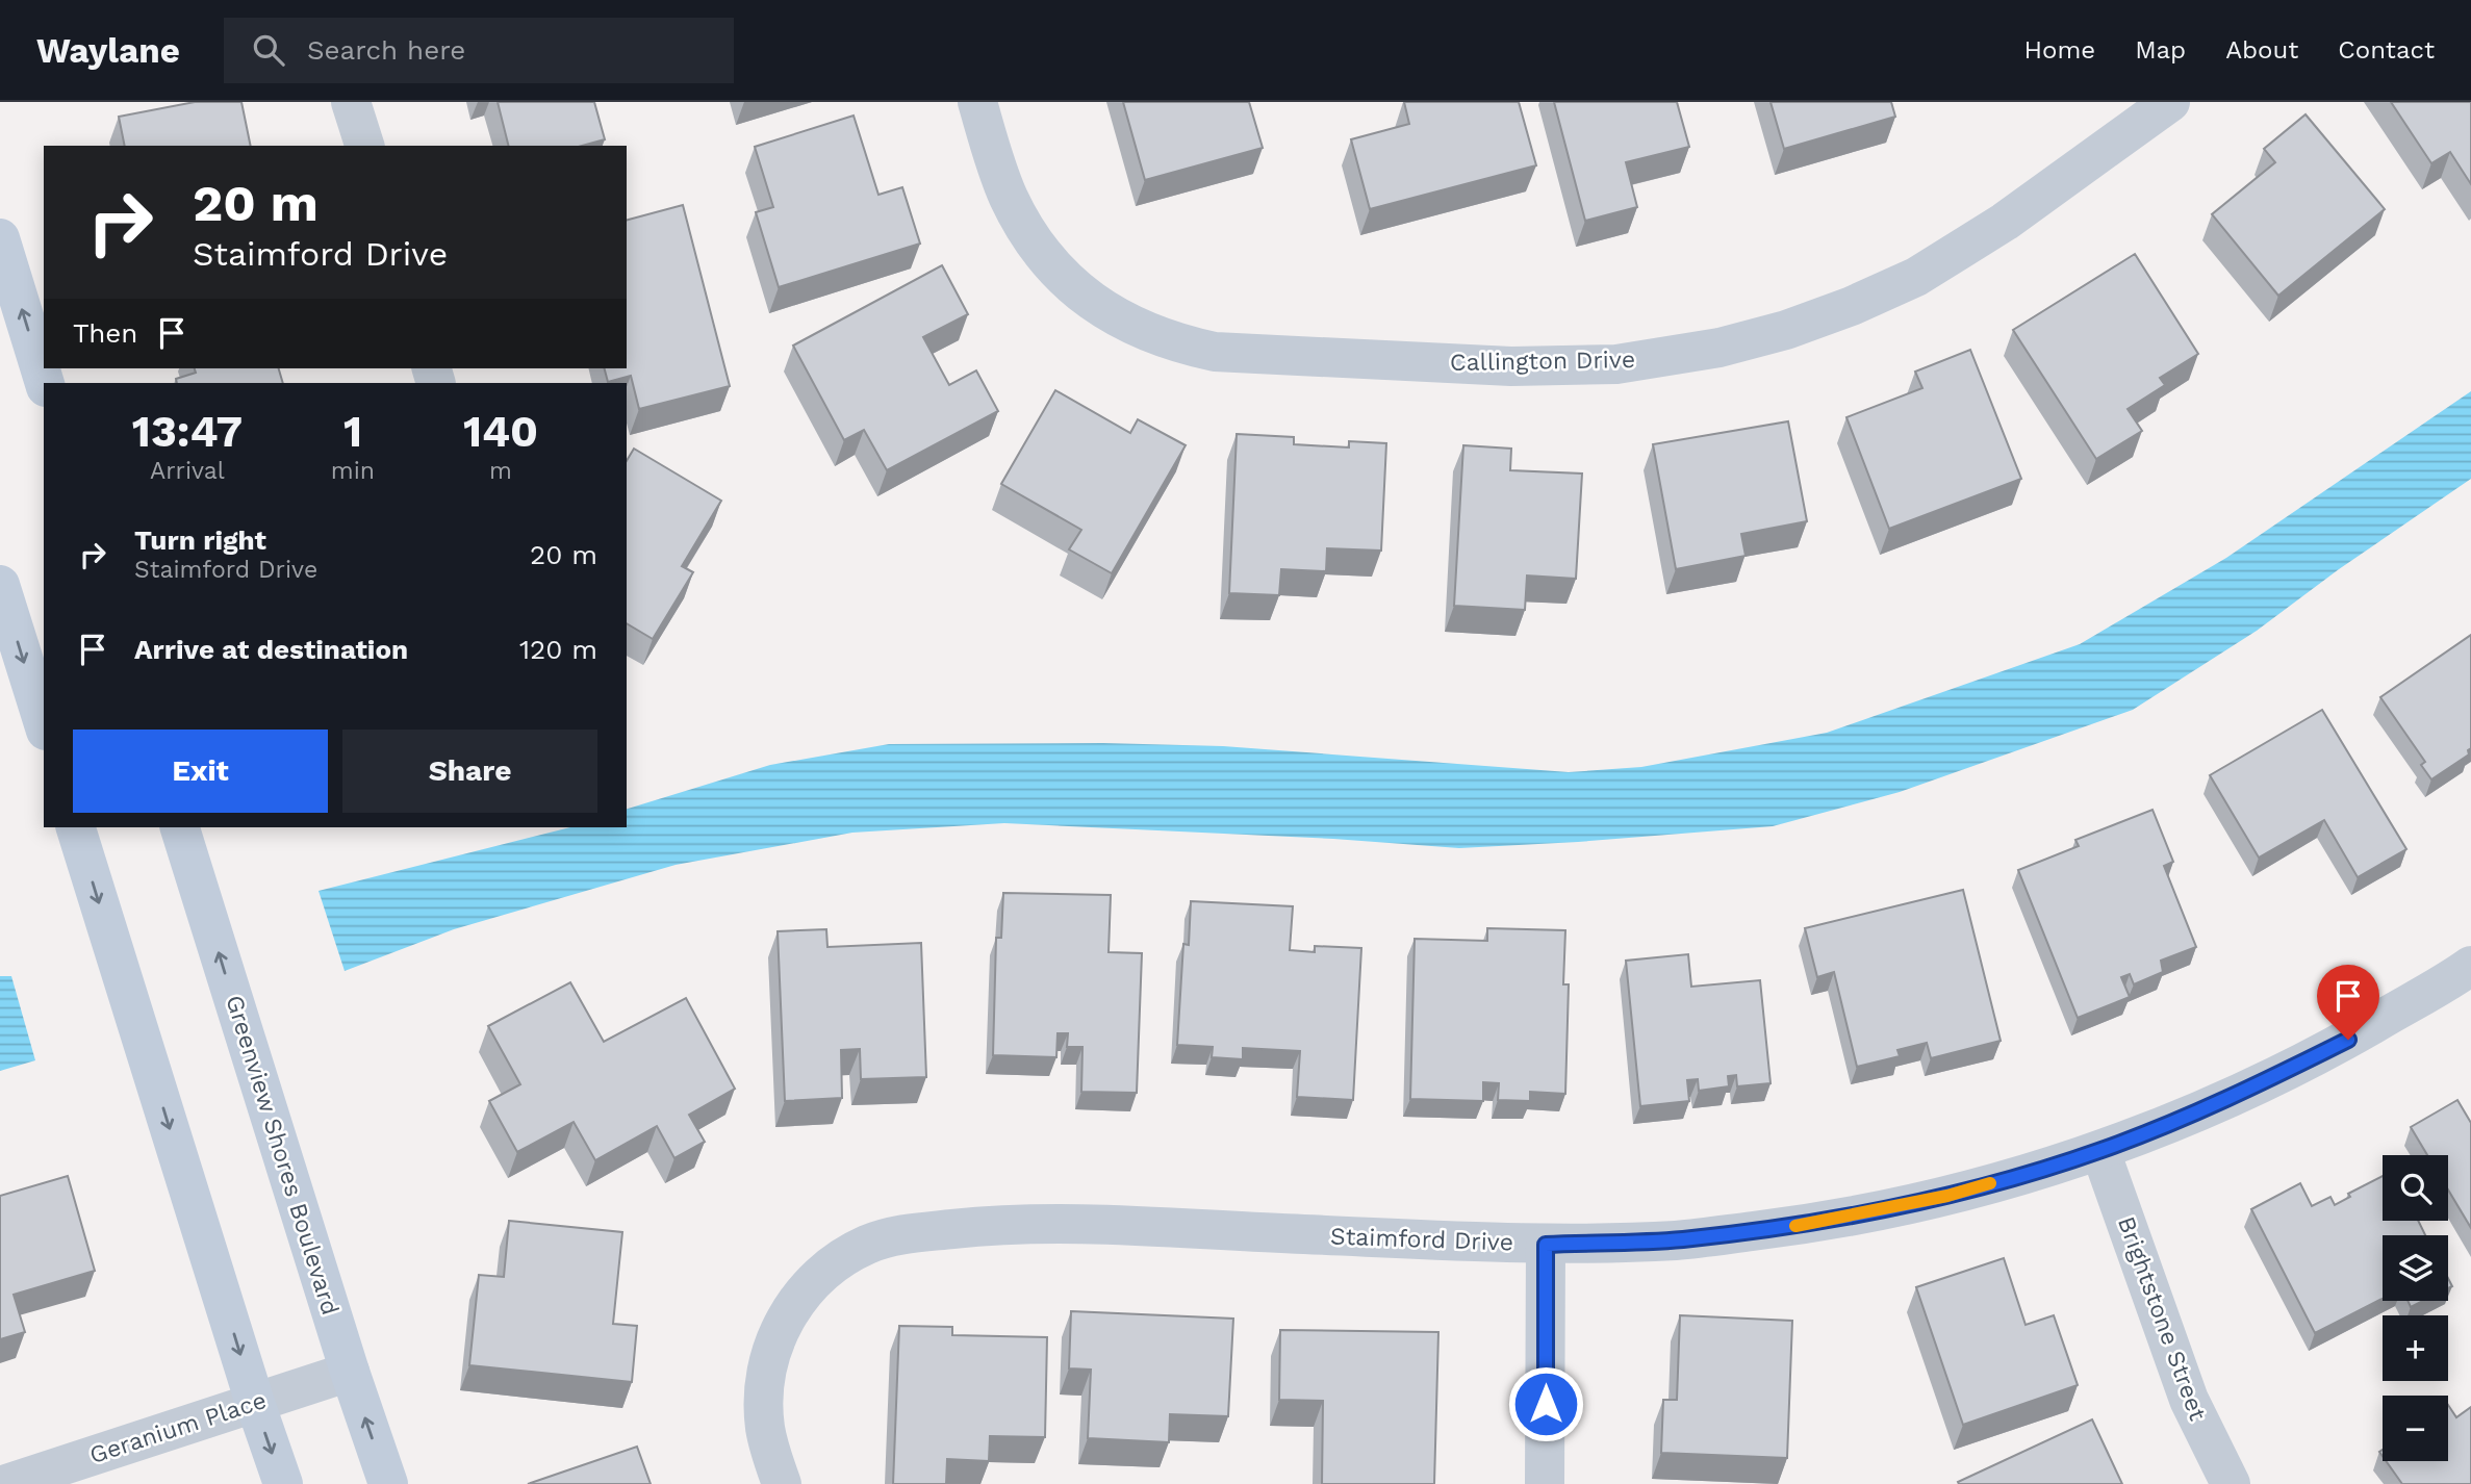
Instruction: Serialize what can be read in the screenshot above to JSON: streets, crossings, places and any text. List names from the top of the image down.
{
  "streets": {
    "street": [
      "Callington Drive",
      "Greenview Shores Boulevard",
      "Staimford Drive",
      "Brightstone Street",
      "Geranium Place"
    ]
  },
  "crossings": [
    ["Greenview Shores Boulevard", "Geranium Place"],
    ["Staimford Drive", "Brightstone Street"]
  ],
  "page": {
    "header": "Waylane",
    "search": "Search here",
    "nav": [
      "Home",
      "Map",
      "About",
      "Contact"
    ],
    "turn": ["20 m", "Staimford Drive"],
    "then": "Then",
    "eta": [
      "13:47",
      "Arrival",
      "1",
      "min",
      "140",
      "m"
    ],
    "list": [
      {
        "name": "Turn right",
        "note": "Staimford Drive",
        "value": "20 m"
      },
      {
        "name": "Arrive at destination",
        "value": "120 m"
      }
    ],
    "buttons": ["Exit", "Share"],
    "map_buttons": ["+", "−"]
  }
}
